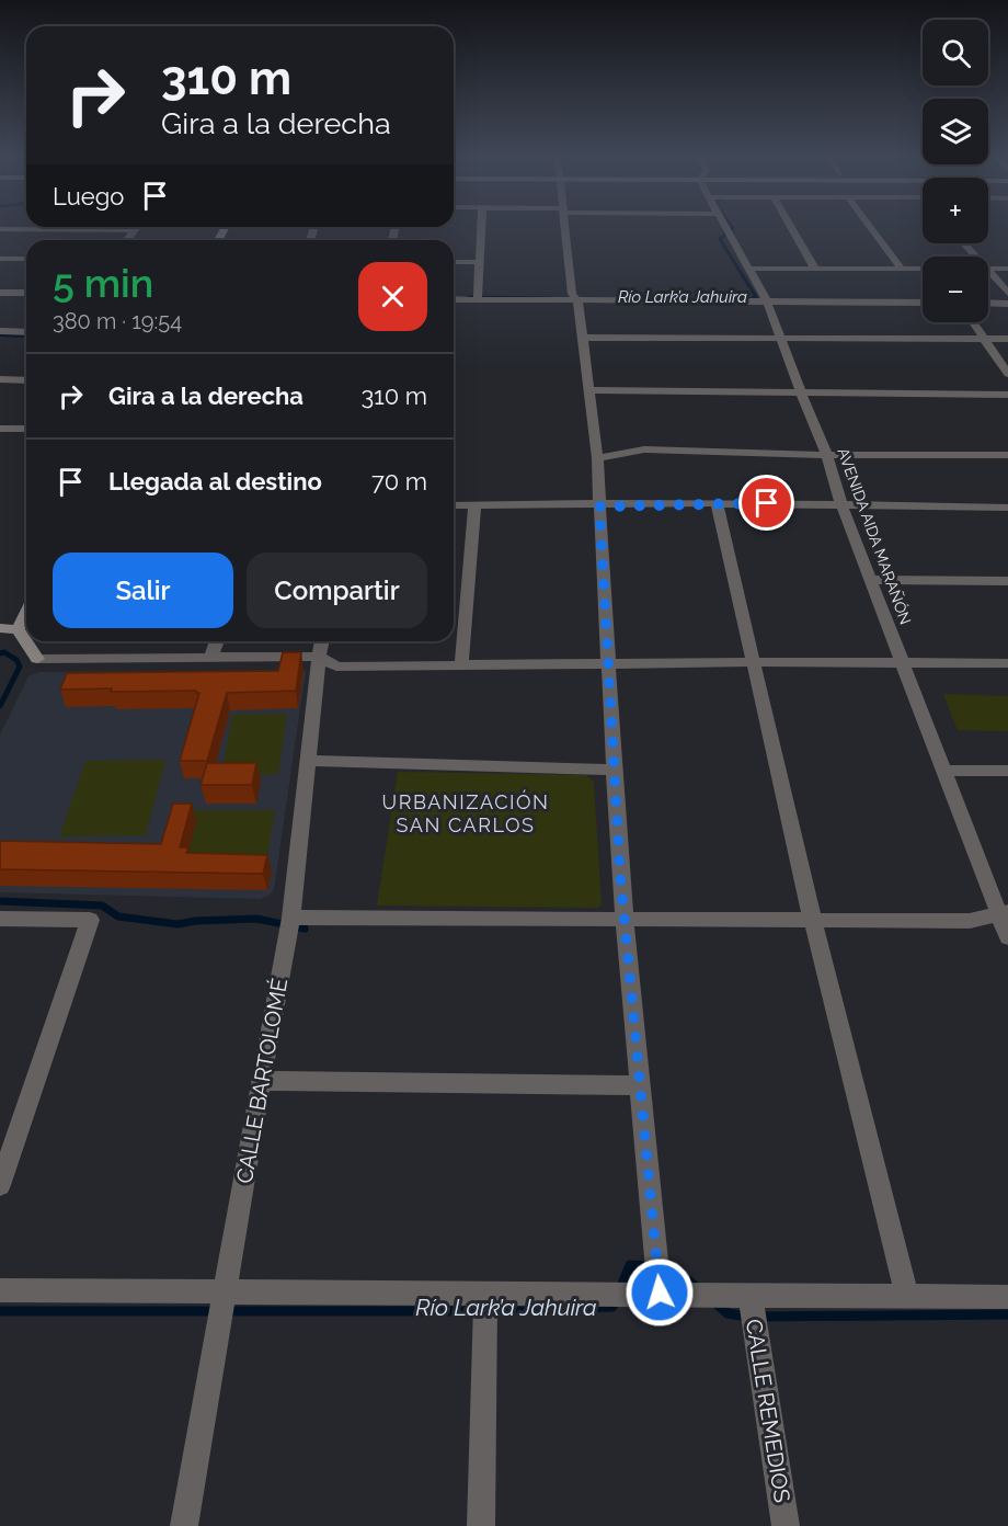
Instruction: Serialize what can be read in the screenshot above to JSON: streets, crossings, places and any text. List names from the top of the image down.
{
  "streets": {
    "street": ["AVENIDA AIDA MARAÑÓN", "CALLE BARTOLOMÉ", "CALLE REMEDIOS"]
  },
  "districts": ["URBANIZACIÓN SAN CARLOS"],
  "water": ["Río Lark’a Jahuira"],
  "page": {
    "map_buttons": ["+", "−"],
    "turn": ["310 m", "Gira a la derecha"],
    "then": "Luego",
    "heading": ["5 min", "380 m · 19:54"],
    "list": [
      {
        "name": "Gira a la derecha",
        "value": "310 m"
      },
      {
        "name": "Llegada al destino",
        "value": "70 m"
      }
    ],
    "buttons": ["Salir", "Compartir"]
  }
}
